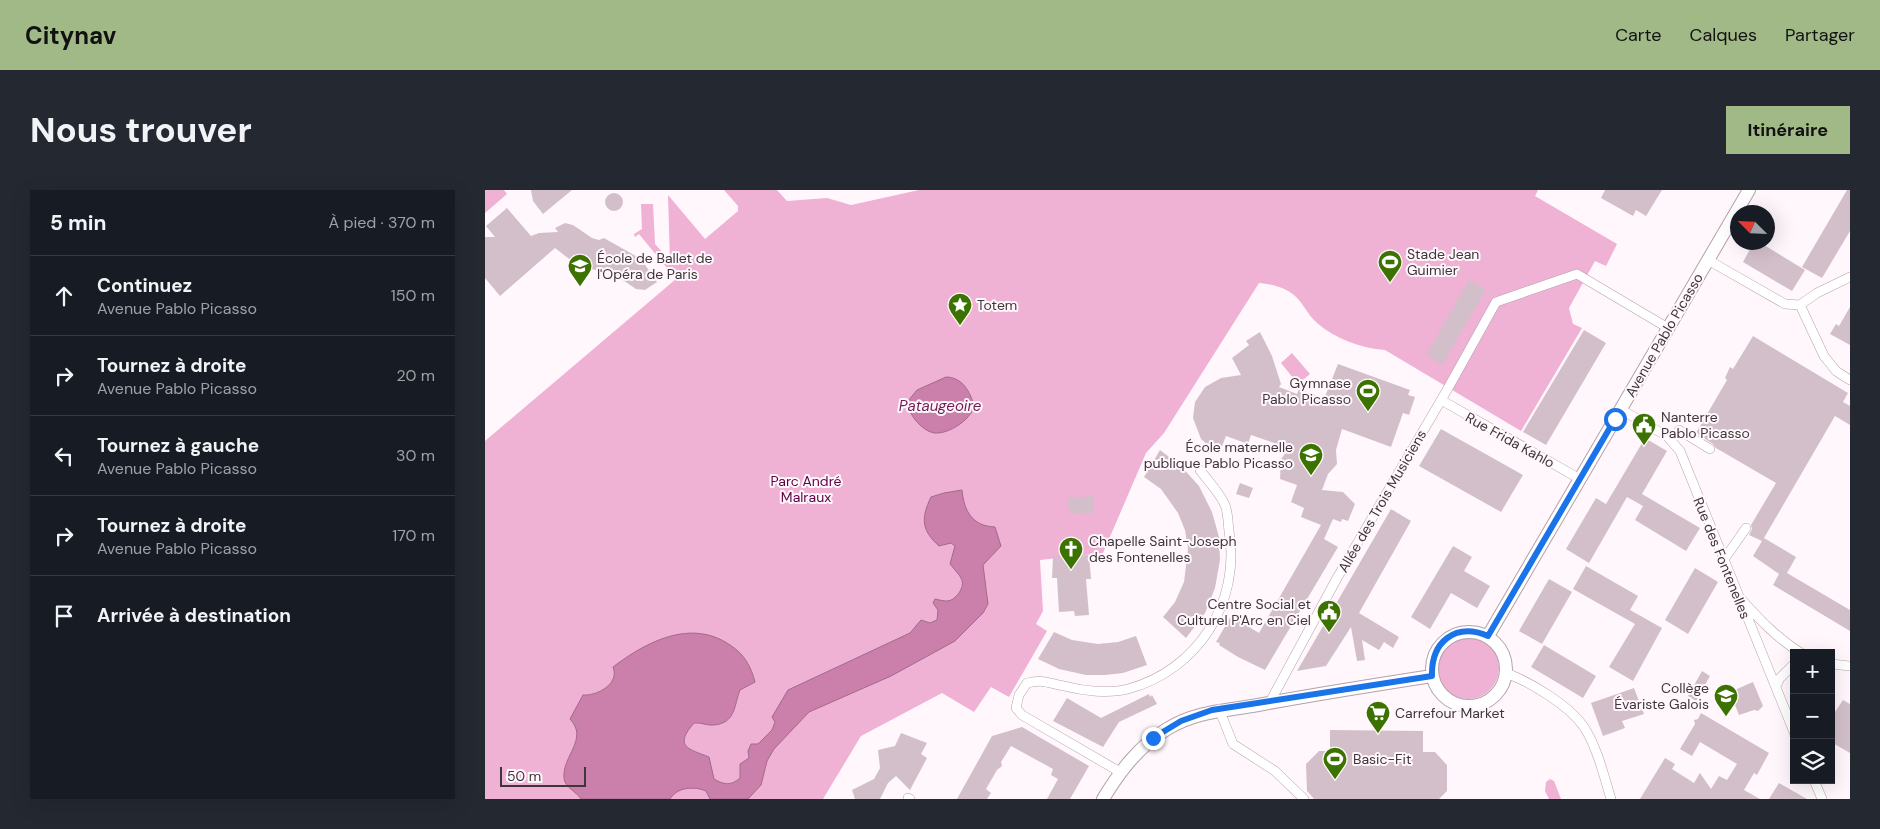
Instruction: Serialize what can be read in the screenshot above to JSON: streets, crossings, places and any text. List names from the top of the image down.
{
  "streets": {
    "street": [
      "Avenue Pablo Picasso",
      "Rue Frida Kahlo",
      "Allée des Trois Musiciens",
      "Rue des Fontenelles"
    ]
  },
  "crossings": [
    ["Avenue Pablo Picasso", "Rue Frida Kahlo"],
    ["Avenue Pablo Picasso", "Allée des Trois Musiciens"],
    ["Avenue Pablo Picasso", "Rue des Fontenelles"],
    ["Rue Frida Kahlo", "Allée des Trois Musiciens"]
  ],
  "water": ["Pataugeoire"],
  "parks": ["Parc André Malraux"],
  "places": {
    "sports": ["Stade Jean Guimier", "Gymnase Pablo Picasso", "Basic-Fit"],
    "school or university": ["École de Ballet de l'Opéra de Paris", "École maternelle publique Pablo Picasso", "Collège Évariste Galois"],
    "place": ["Totem"],
    "public building": ["Nanterre Pablo Picasso", "Centre Social et Culturel P'Arc en Ciel"],
    "church": ["Chapelle Saint-Joseph des Fontenelles"],
    "supermarket": ["Carrefour Market"]
  },
  "scale_bar": "50 m",
  "north": "top left",
  "page": {
    "header": "Citynav",
    "nav": ["Carte", "Calques", "Partager"],
    "buttons": "Itinéraire",
    "title": "Nous trouver",
    "heading": ["5 min", "À pied · 370 m"],
    "list": [
      ["Continuez", "Avenue Pablo Picasso", "150 m"],
      ["Tournez à droite", "Avenue Pablo Picasso", "20 m"],
      ["Tournez à gauche", "Avenue Pablo Picasso", "30 m"],
      ["Tournez à droite", "Avenue Pablo Picasso", "170 m"],
      "Arrivée à destination"
    ],
    "map_buttons": ["+", "−"],
    "scale": "50 m"
  }
}
